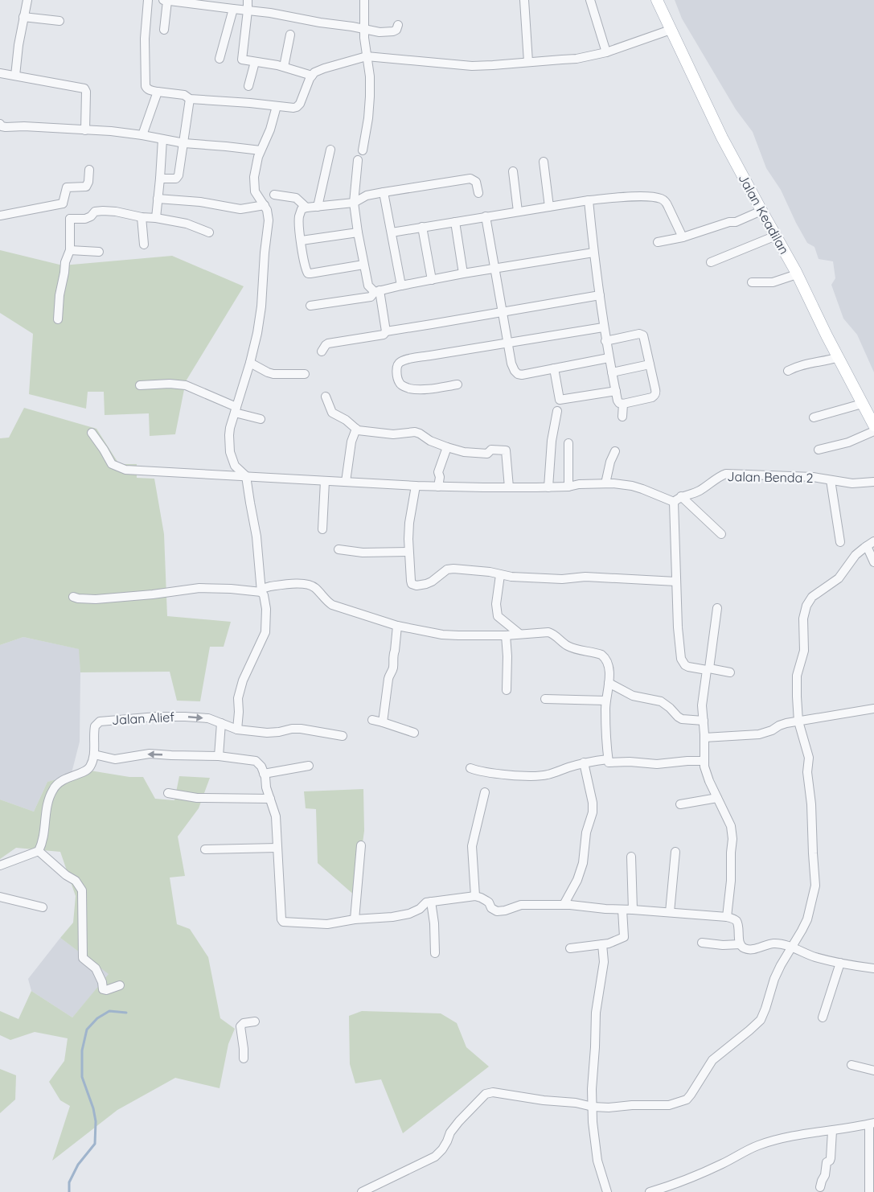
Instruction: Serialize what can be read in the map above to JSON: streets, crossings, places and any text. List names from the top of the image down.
{
  "streets": {
    "main road": ["Jalan Keadilan"],
    "street": ["Jalan Benda 2", "Jalan Alief"]
  }
}
